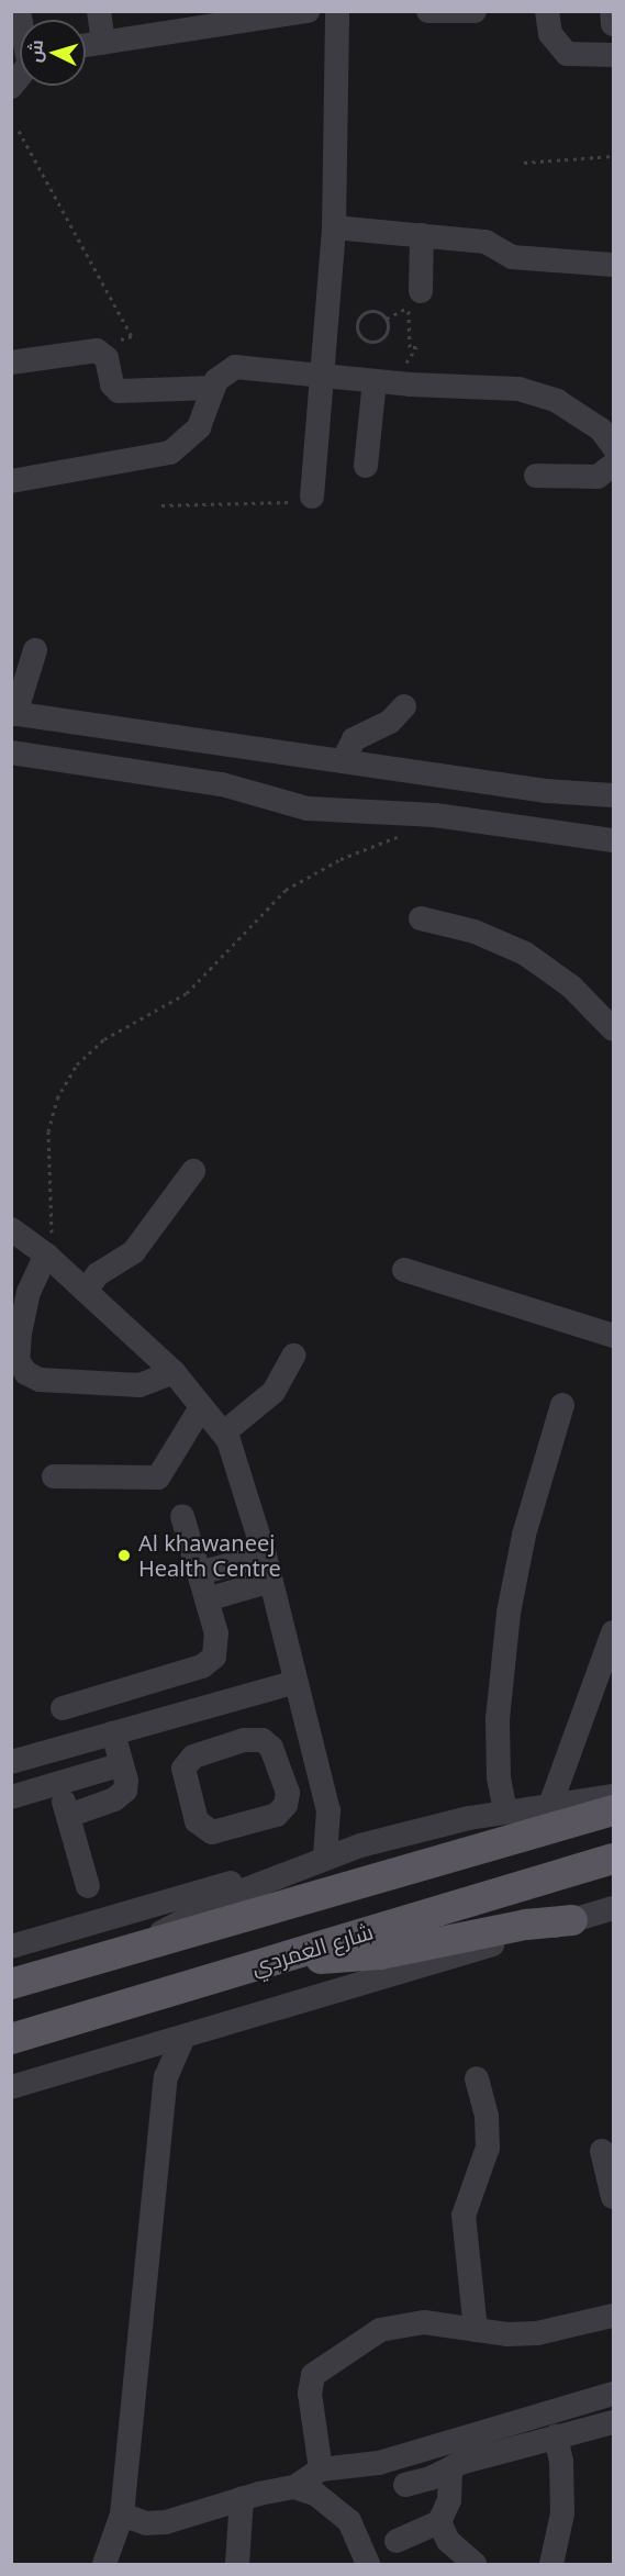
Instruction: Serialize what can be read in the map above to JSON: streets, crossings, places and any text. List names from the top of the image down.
{
  "streets": {
    "main road": ["شارع العمردي"]
  },
  "places": ["Al khawaneej Health Centre"],
  "north": "left"
}
